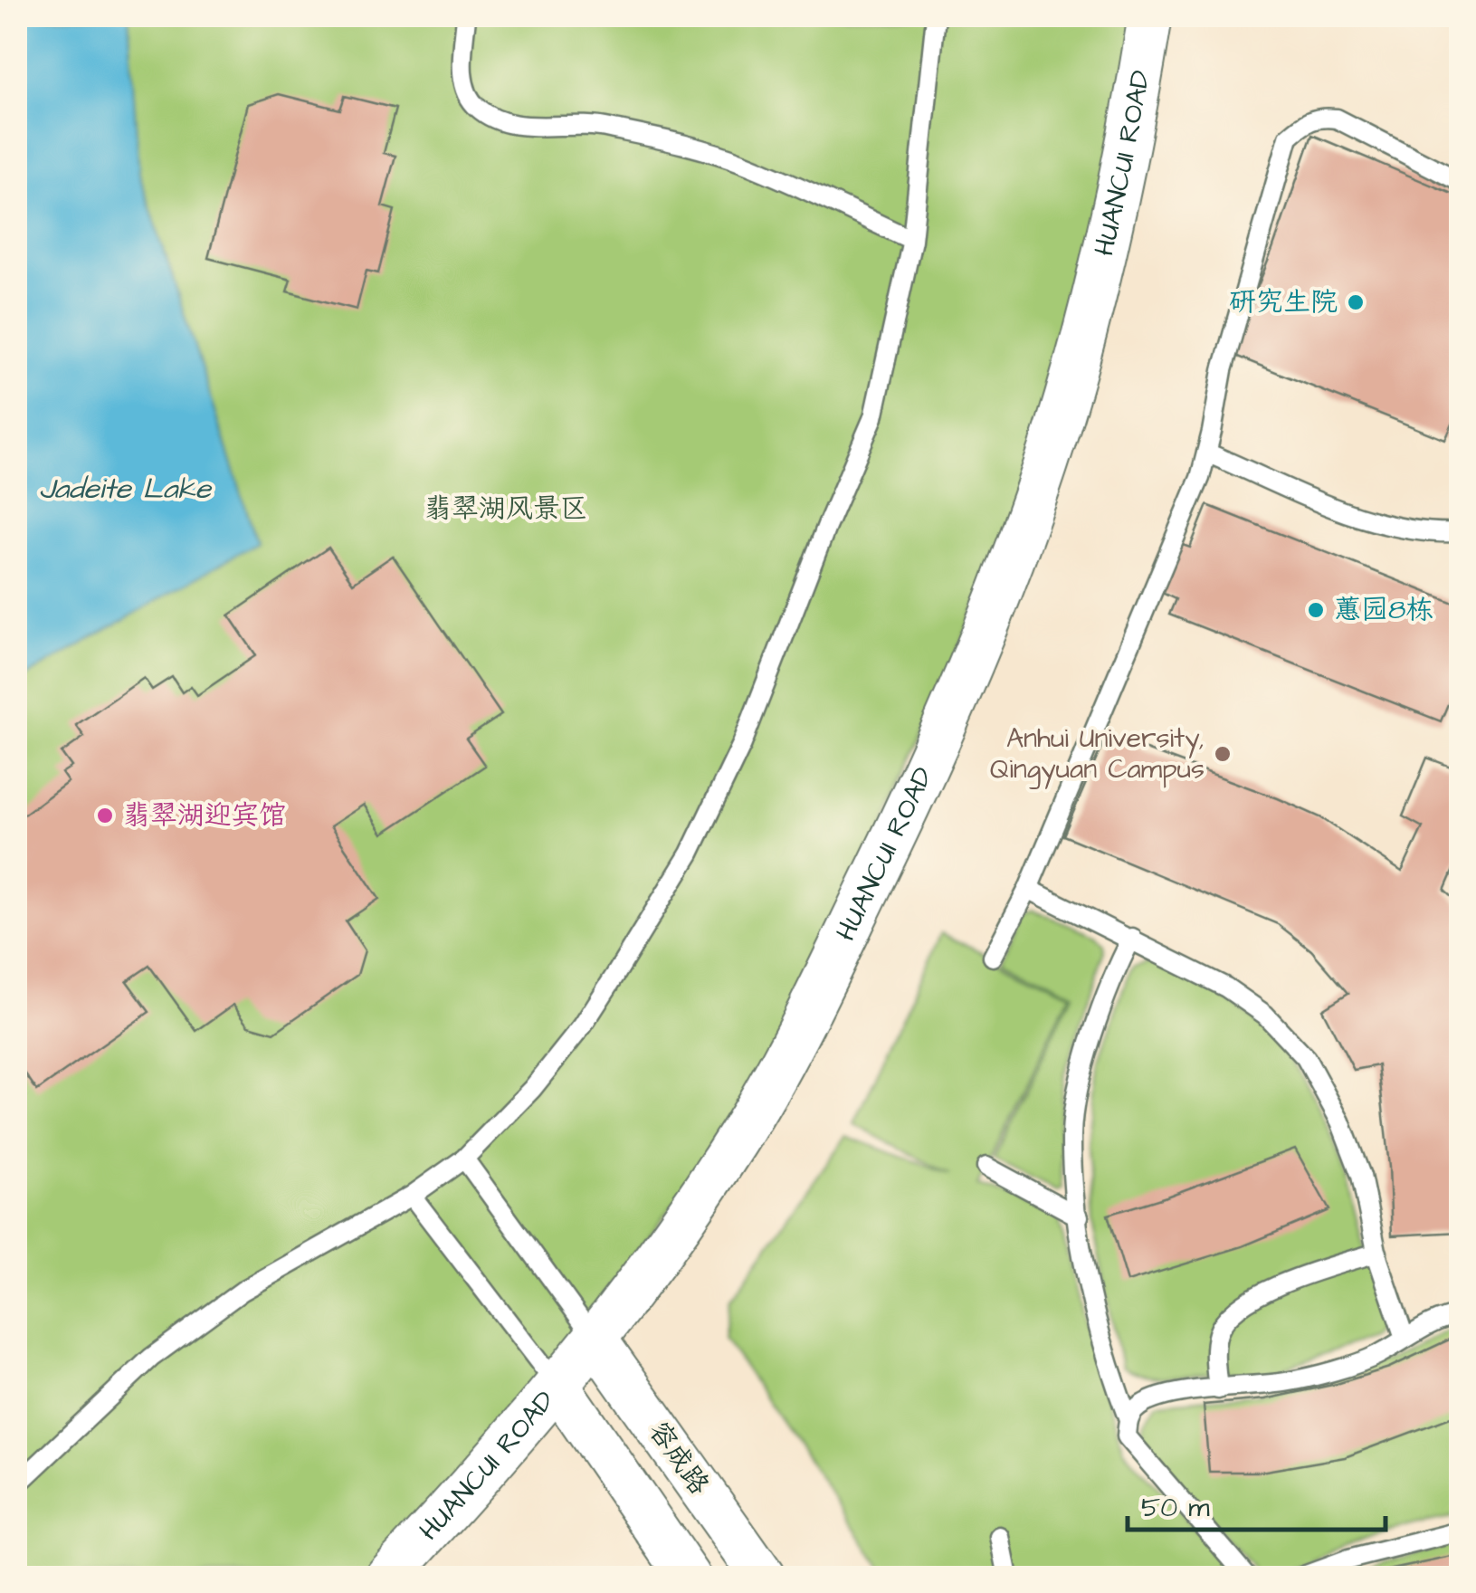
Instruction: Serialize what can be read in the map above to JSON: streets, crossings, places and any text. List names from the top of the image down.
{
  "streets": {
    "street": ["HUANCUI ROAD", "容成路"]
  },
  "crossings": [
    ["HUANCUI ROAD", "容成路"]
  ],
  "water": ["Jadeite Lake"],
  "parks": ["翡翠湖风景区"],
  "places": [
    "研究生院",
    "蕙园8栋",
    "Anhui University, Qingyuan Campus",
    "翡翠湖迎宾馆"
  ],
  "scale_bar": "50 m"
}
